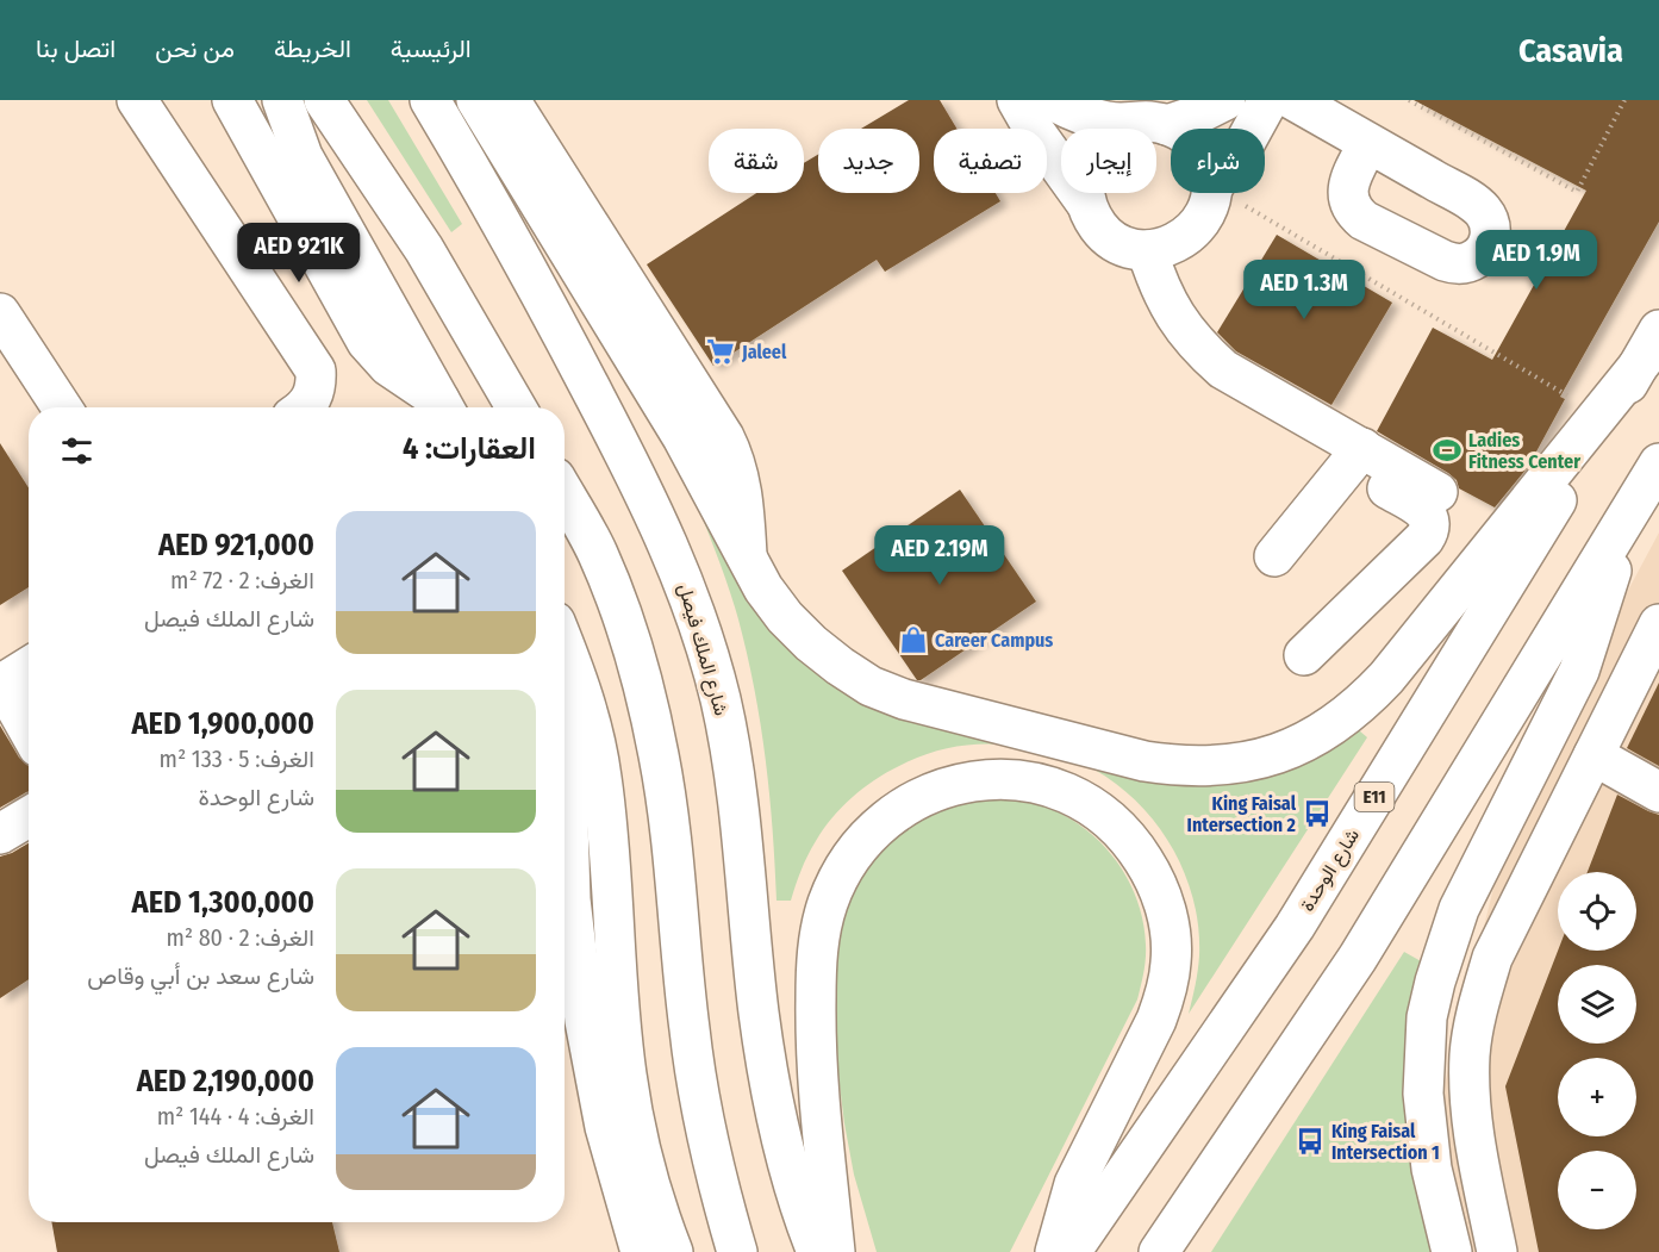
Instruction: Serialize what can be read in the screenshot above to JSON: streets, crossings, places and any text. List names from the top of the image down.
{
  "streets": {
    "main road": ["شارع الملك فيصل", "E11", "شارع الوحدة"]
  },
  "places": {
    "supermarket": ["Jaleel"],
    "sports": ["Ladies Fitness Center"],
    "shop": ["Career Campus"],
    "bus stop": ["King Faisal Intersection 2", "King Faisal Intersection 1"]
  },
  "page": {
    "header": "Casavia",
    "nav": [
      "الرئيسية",
      "الخريطة",
      "من نحن",
      "اتصل بنا"
    ],
    "chip": [
      "شراء",
      "إيجار",
      "تصفية",
      "جديد",
      "شقة"
    ],
    "price": [
      "AED 921K",
      "AED 1.9M",
      "AED 1.3M",
      "AED 2.19M"
    ],
    "heading": "العقارات: 4",
    "list": [
      {
        "name": "AED 921,000",
        "note": "الغرف: 2 · 72 m² · شارع الملك فيصل"
      },
      {
        "name": "AED 1,900,000",
        "note": "الغرف: 5 · 133 m² · شارع الوحدة"
      },
      {
        "name": "AED 1,300,000",
        "note": "الغرف: 2 · 80 m² · شارع سعد بن أبي وقاص"
      },
      {
        "name": "AED 2,190,000",
        "note": "الغرف: 4 · 144 m² · شارع الملك فيصل"
      }
    ],
    "map_buttons": ["+", "−"]
  }
}
